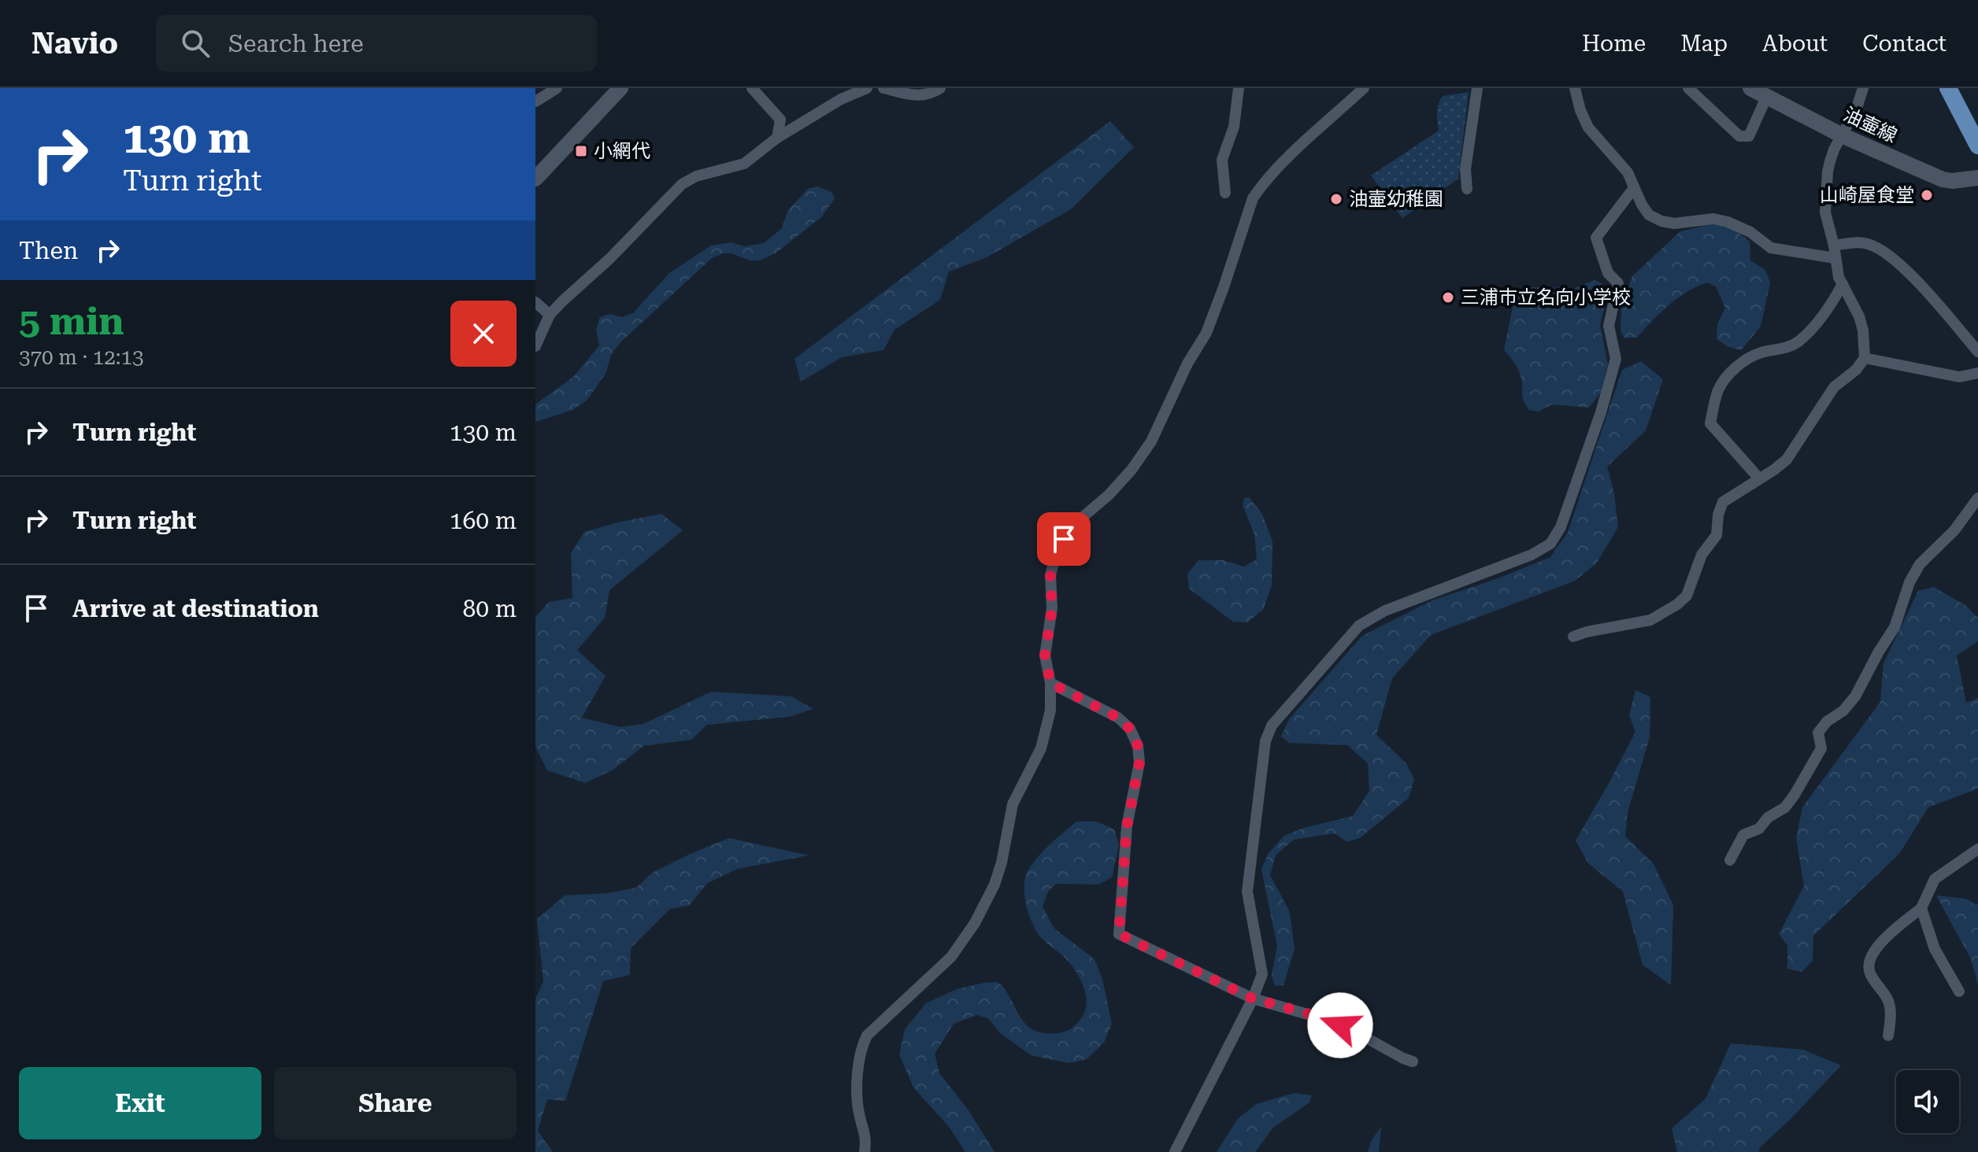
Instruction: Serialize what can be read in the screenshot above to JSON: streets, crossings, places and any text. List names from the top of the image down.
{
  "streets": {
    "main road": ["油壷線"]
  },
  "places": {
    "transit": ["小網代"],
    "other": ["山崎屋食堂", "油壷幼稚園", "三浦市立名向小学校"]
  },
  "page": {
    "header": "Navio",
    "search": "Search here",
    "nav": [
      "Home",
      "Map",
      "About",
      "Contact"
    ],
    "turn": ["130 m", "Turn right"],
    "then": "Then",
    "heading": ["5 min", "370 m · 12:13"],
    "list": [
      {
        "name": "Turn right",
        "value": "130 m"
      },
      {
        "name": "Turn right",
        "value": "160 m"
      },
      {
        "name": "Arrive at destination",
        "value": "80 m"
      }
    ],
    "buttons": ["Exit", "Share"]
  }
}
